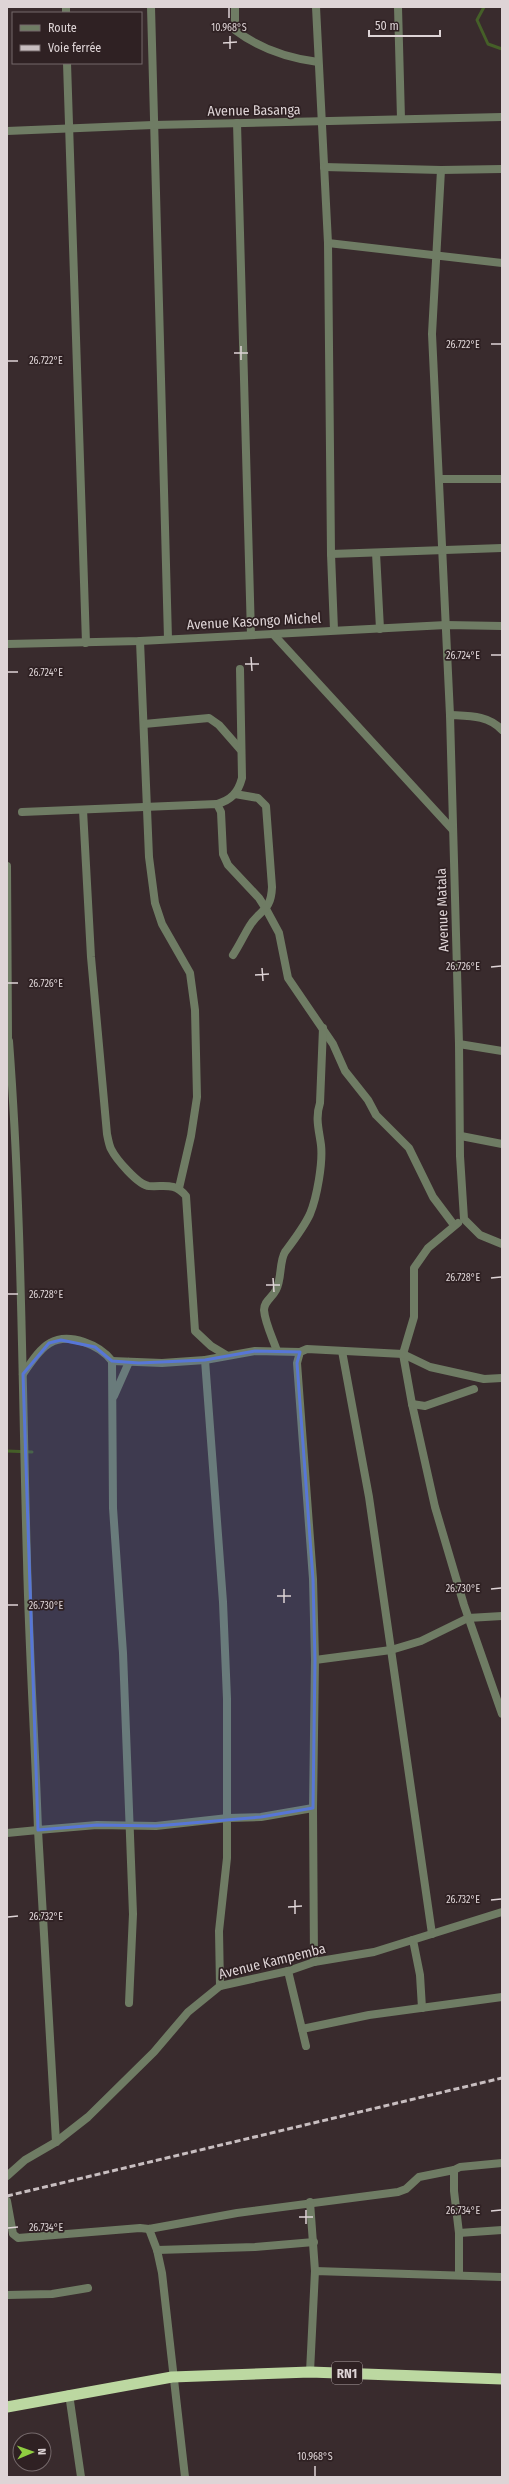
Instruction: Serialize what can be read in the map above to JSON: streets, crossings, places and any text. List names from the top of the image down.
{
  "streets": {
    "highway": ["RN1"],
    "street": [
      "Avenue Basanga",
      "Avenue Kasongo Michel",
      "Avenue Matala",
      "Avenue Kampemba"
    ]
  },
  "crossings": [
    ["Avenue Kasongo Michel", "Avenue Matala"]
  ],
  "legend": ["Route", "Voie ferrée"],
  "scale_bar": "50 m",
  "north": "right",
  "coordinates": [
    "10.968°S",
    "26.722°E",
    "26.724°E",
    "26.726°E",
    "26.728°E",
    "26.730°E",
    "26.732°E",
    "26.734°E"
  ]
}
